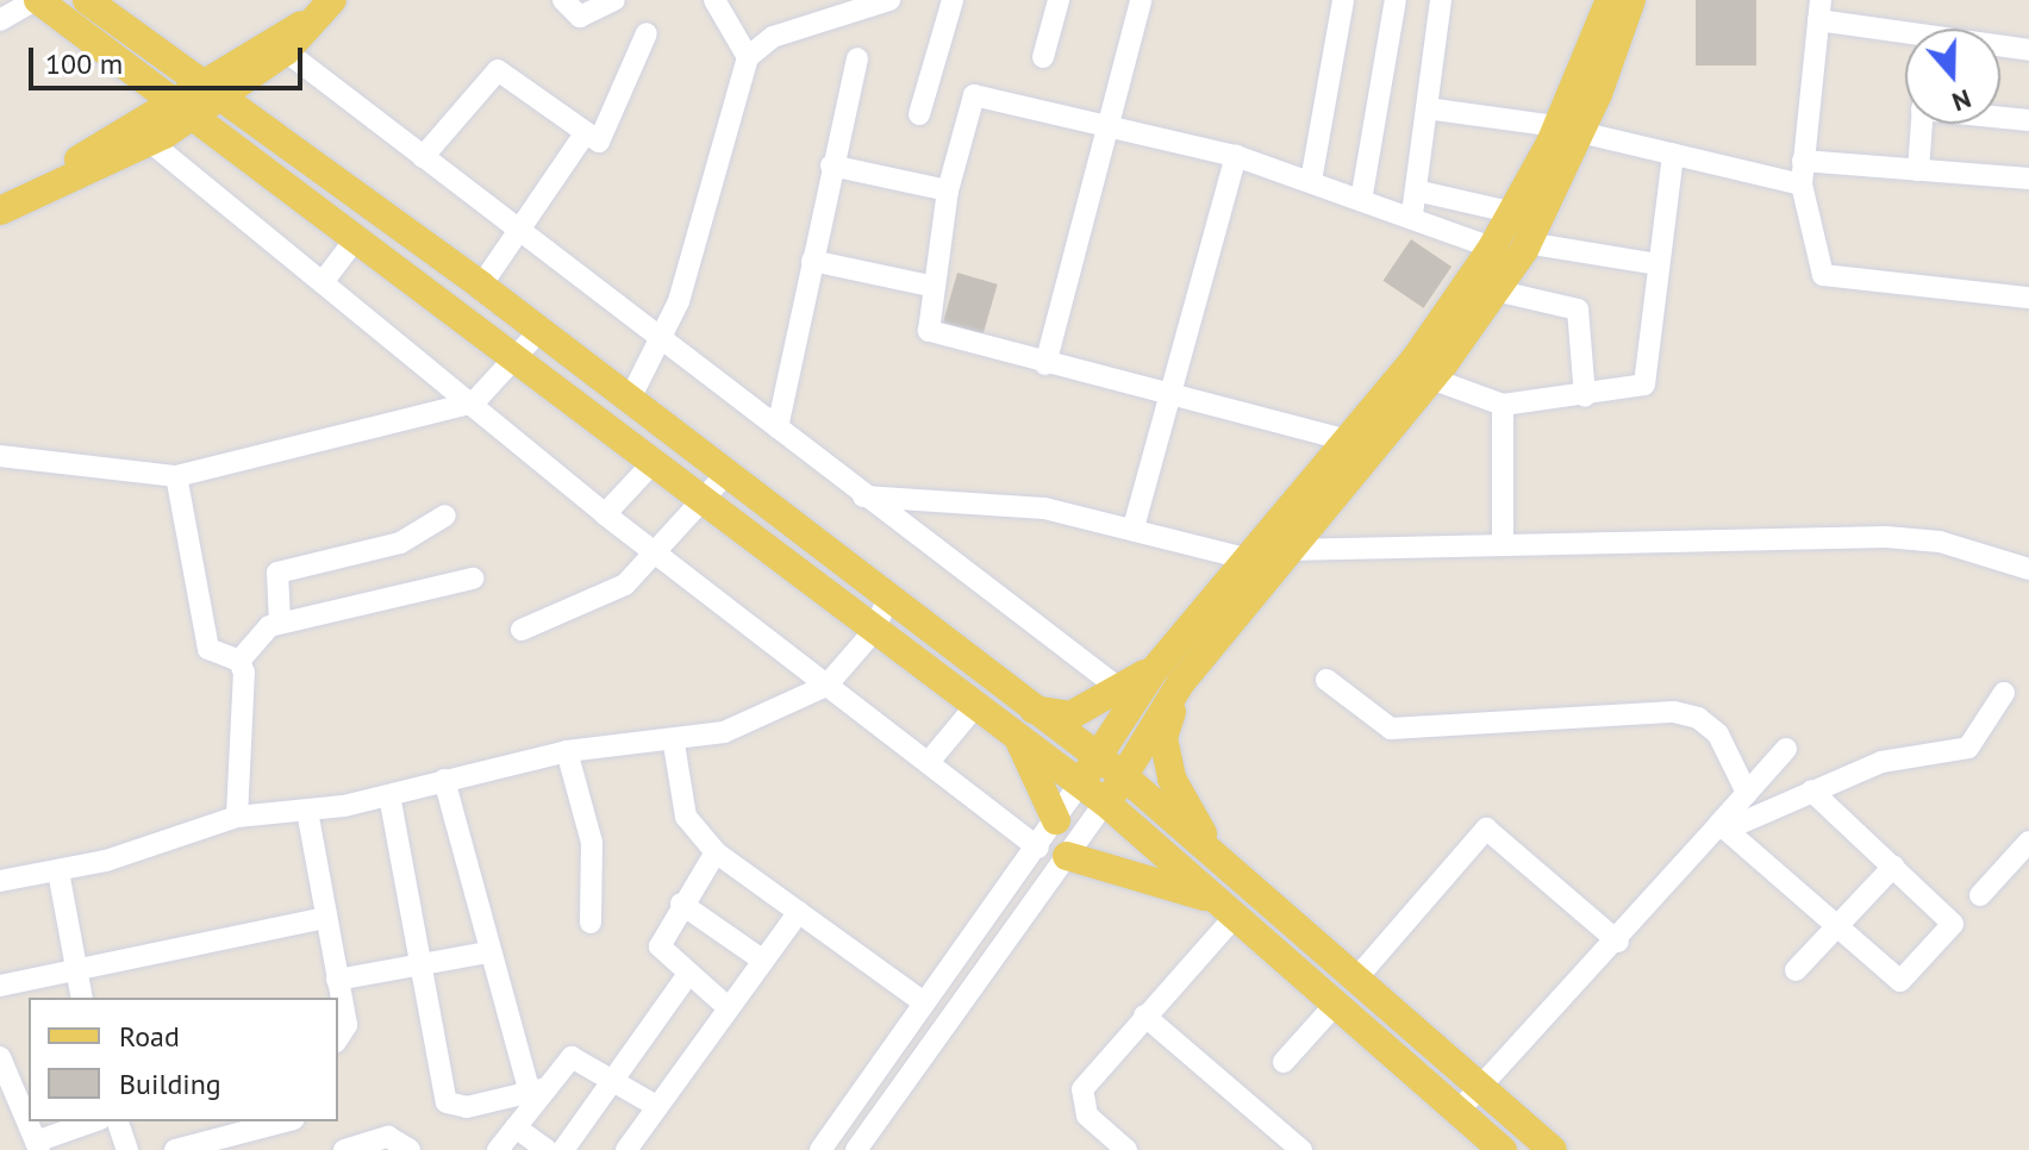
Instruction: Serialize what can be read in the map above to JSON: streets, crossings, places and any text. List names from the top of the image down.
{
  "legend": ["Road", "Building"],
  "scale_bar": "100 m",
  "north": "bottom"
}
